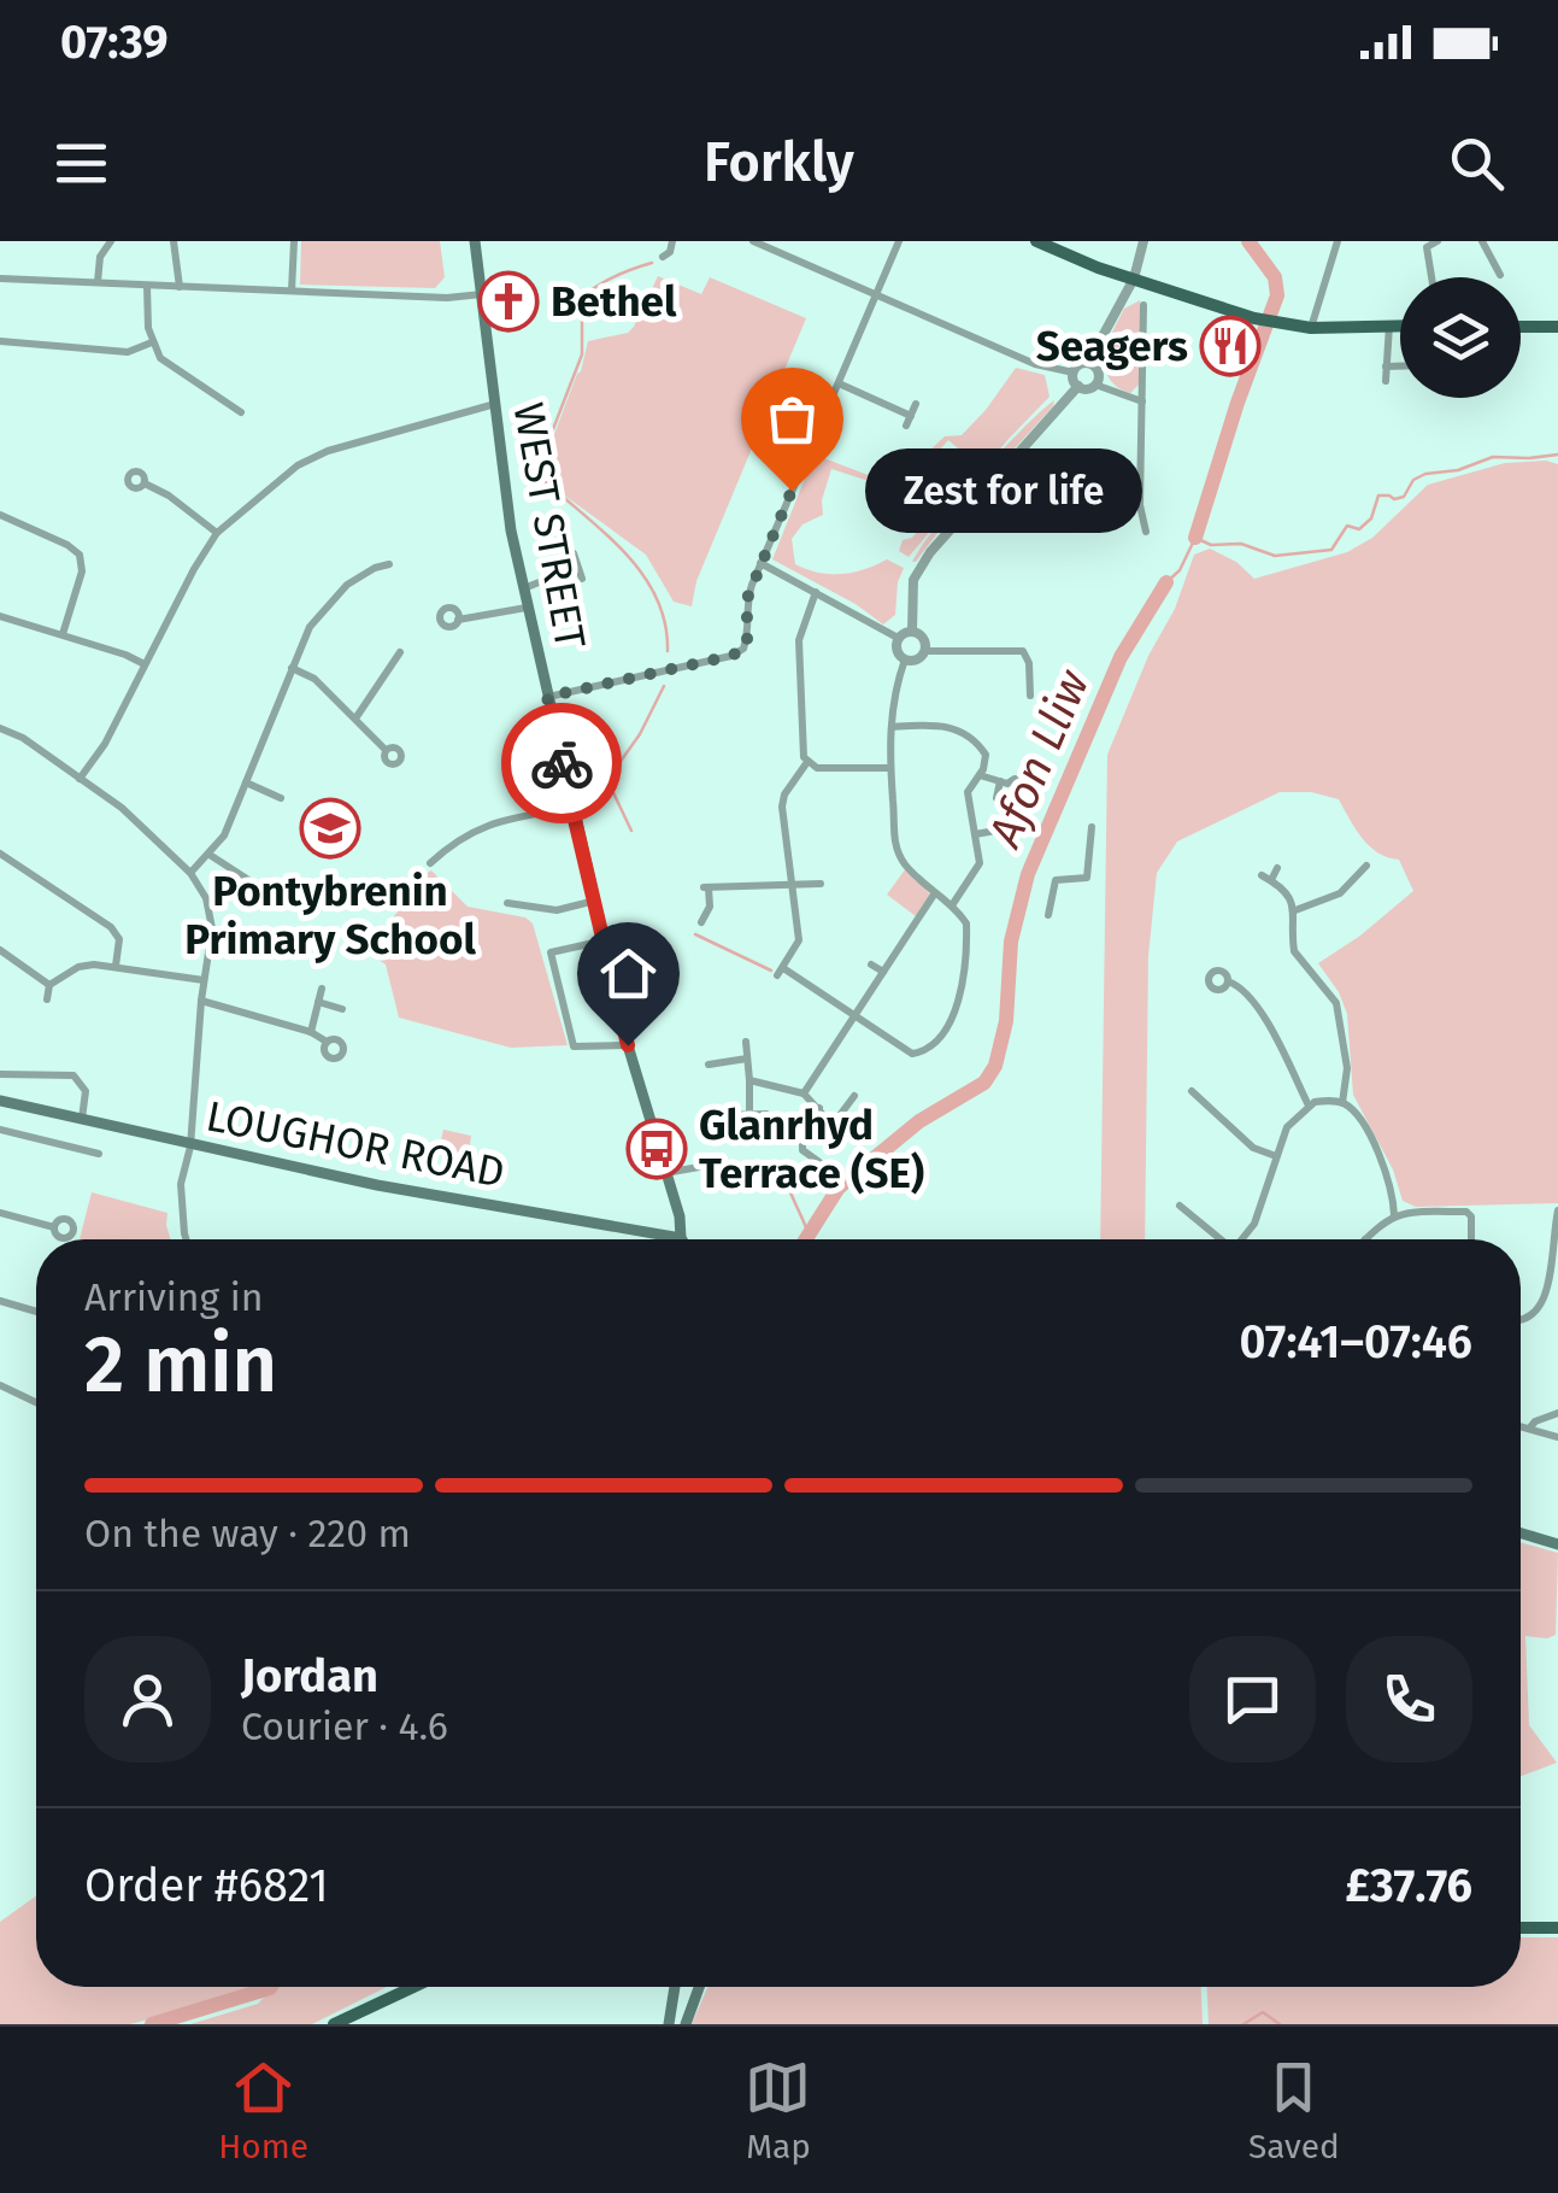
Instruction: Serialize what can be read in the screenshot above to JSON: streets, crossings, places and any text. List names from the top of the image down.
{
  "streets": {
    "main road": ["WEST STREET", "LOUGHOR ROAD"]
  },
  "crossings": [
    ["WEST STREET", "LOUGHOR ROAD"]
  ],
  "water": ["Afon Lliw"],
  "places": {
    "church": ["Bethel"],
    "restaurant": ["Seagers"],
    "other": ["Zest for life"],
    "school or university": ["Pontybrenin Primary School"],
    "bus stop": ["Glanrhyd Terrace (SE)"]
  },
  "page": {
    "status": "07:39",
    "header": "Forkly",
    "bubble": "Zest for life",
    "heading": ["2 min", "Arriving in", "07:41–07:46"],
    "panel": [
      "Jordan",
      "Courier · 4.6",
      "Order #6821",
      "£37.76"
    ],
    "bar": "On the way · 220 m",
    "tabs": ["Home", "Map", "Saved"]
  }
}
